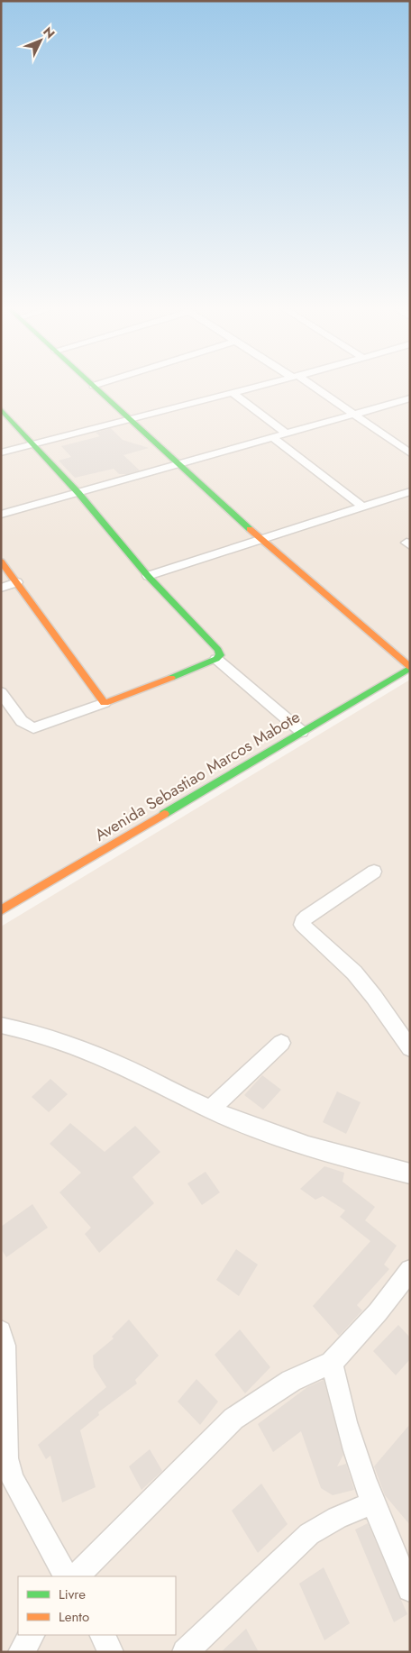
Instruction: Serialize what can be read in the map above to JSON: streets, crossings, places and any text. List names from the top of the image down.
{
  "streets": {
    "street": ["Avenida Sebastiao Marcos Mabote"]
  },
  "legend": ["Livre", "Lento"],
  "north": "top right"
}
